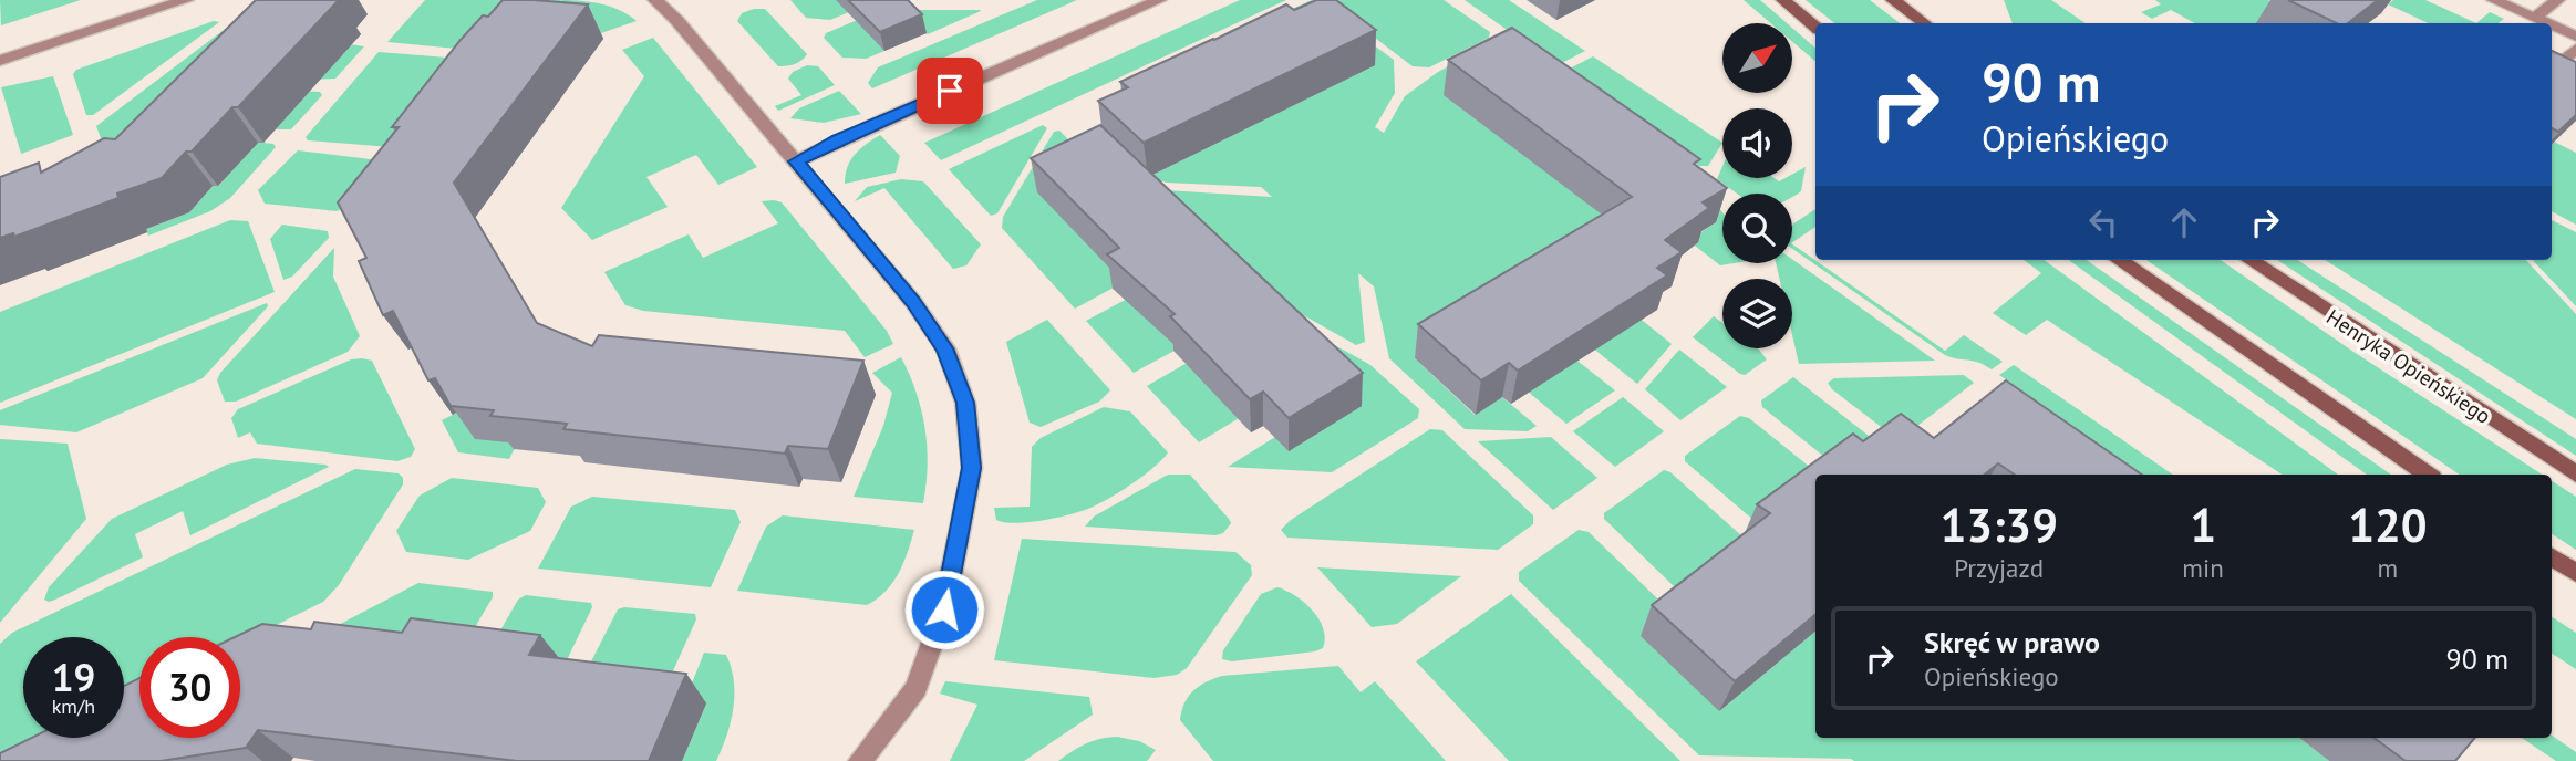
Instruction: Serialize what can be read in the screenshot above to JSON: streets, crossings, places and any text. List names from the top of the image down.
{
  "streets": {
    "street": ["Henryka Opieńskiego"]
  },
  "north": "top right",
  "page": {
    "turn": ["90 m", "Opieńskiego"],
    "eta": [
      "13:39",
      "Przyjazd",
      "1",
      "min",
      "120",
      "m"
    ],
    "list": [
      {
        "name": "Skręć w prawo",
        "note": "Opieńskiego",
        "value": "90 m"
      }
    ],
    "speed": "19 km/h",
    "limit": "30"
  }
}
